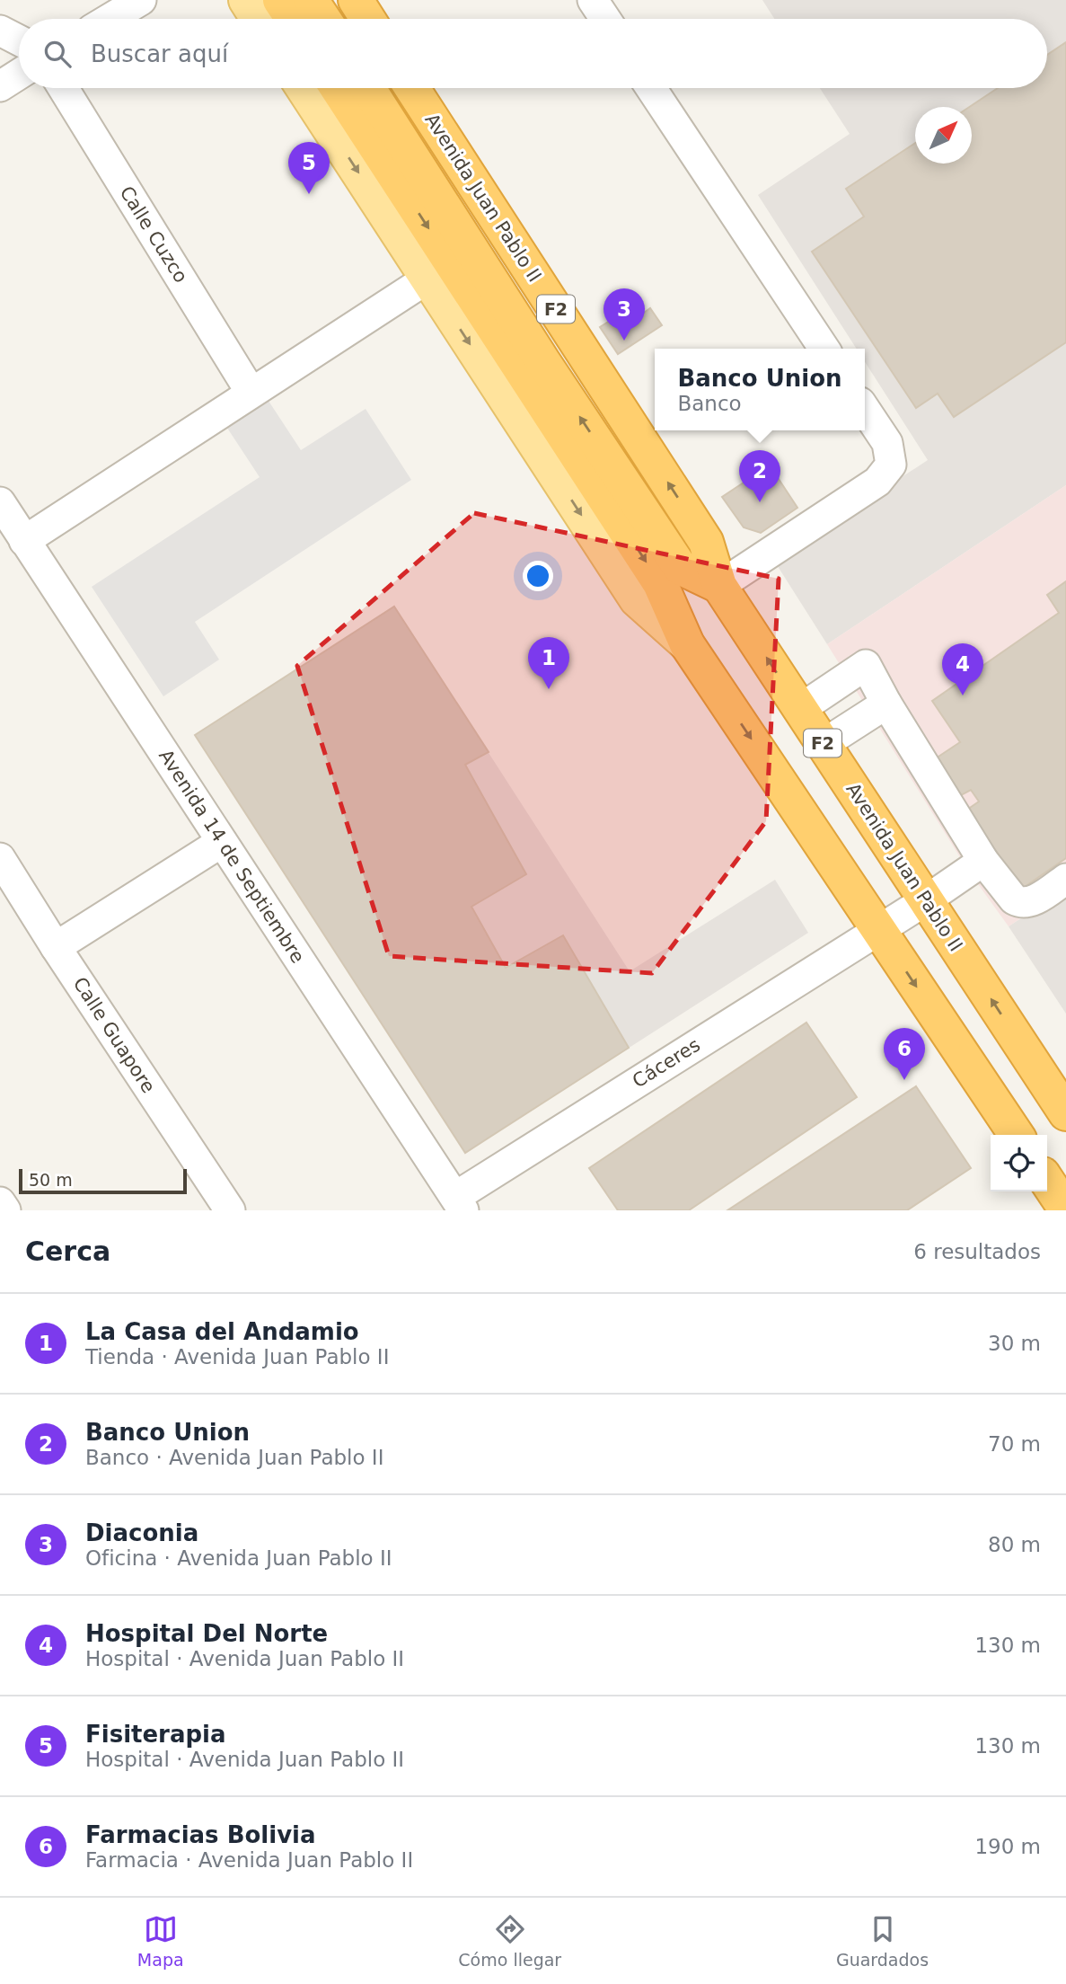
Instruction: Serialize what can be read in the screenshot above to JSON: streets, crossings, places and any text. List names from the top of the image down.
{
  "streets": {
    "highway": ["Avenida Juan Pablo II", "F2"],
    "street": [
      "Calle Cuzco",
      "Avenida 14 de Septiembre",
      "Calle Guapore",
      "Cáceres"
    ]
  },
  "crossings": [
    ["Avenida Juan Pablo II", "F2"],
    ["Avenida Juan Pablo II", "Cáceres"],
    ["Avenida 14 de Septiembre", "Cáceres"]
  ],
  "scale_bar": "50 m",
  "north": "top right",
  "page": {
    "search": "Buscar aquí",
    "pins": [
      "5",
      "3",
      "2",
      "1",
      "4",
      "6"
    ],
    "popup": ["Banco Union", "Banco"],
    "scale": "50 m",
    "heading": ["Cerca", "6 resultados"],
    "list": [
      {
        "mark": "1",
        "name": "La Casa del Andamio",
        "note": "Tienda · Avenida Juan Pablo II",
        "value": "30 m"
      },
      {
        "mark": "2",
        "name": "Banco Union",
        "note": "Banco · Avenida Juan Pablo II",
        "value": "70 m"
      },
      {
        "mark": "3",
        "name": "Diaconia",
        "note": "Oficina · Avenida Juan Pablo II",
        "value": "80 m"
      },
      {
        "mark": "4",
        "name": "Hospital Del Norte",
        "note": "Hospital · Avenida Juan Pablo II",
        "value": "130 m"
      },
      {
        "mark": "5",
        "name": "Fisiterapia",
        "note": "Hospital · Avenida Juan Pablo II",
        "value": "130 m"
      },
      {
        "mark": "6",
        "name": "Farmacias Bolivia",
        "note": "Farmacia · Avenida Juan Pablo II",
        "value": "190 m"
      }
    ],
    "nav": ["Mapa", "Cómo llegar", "Guardados"]
  }
}
